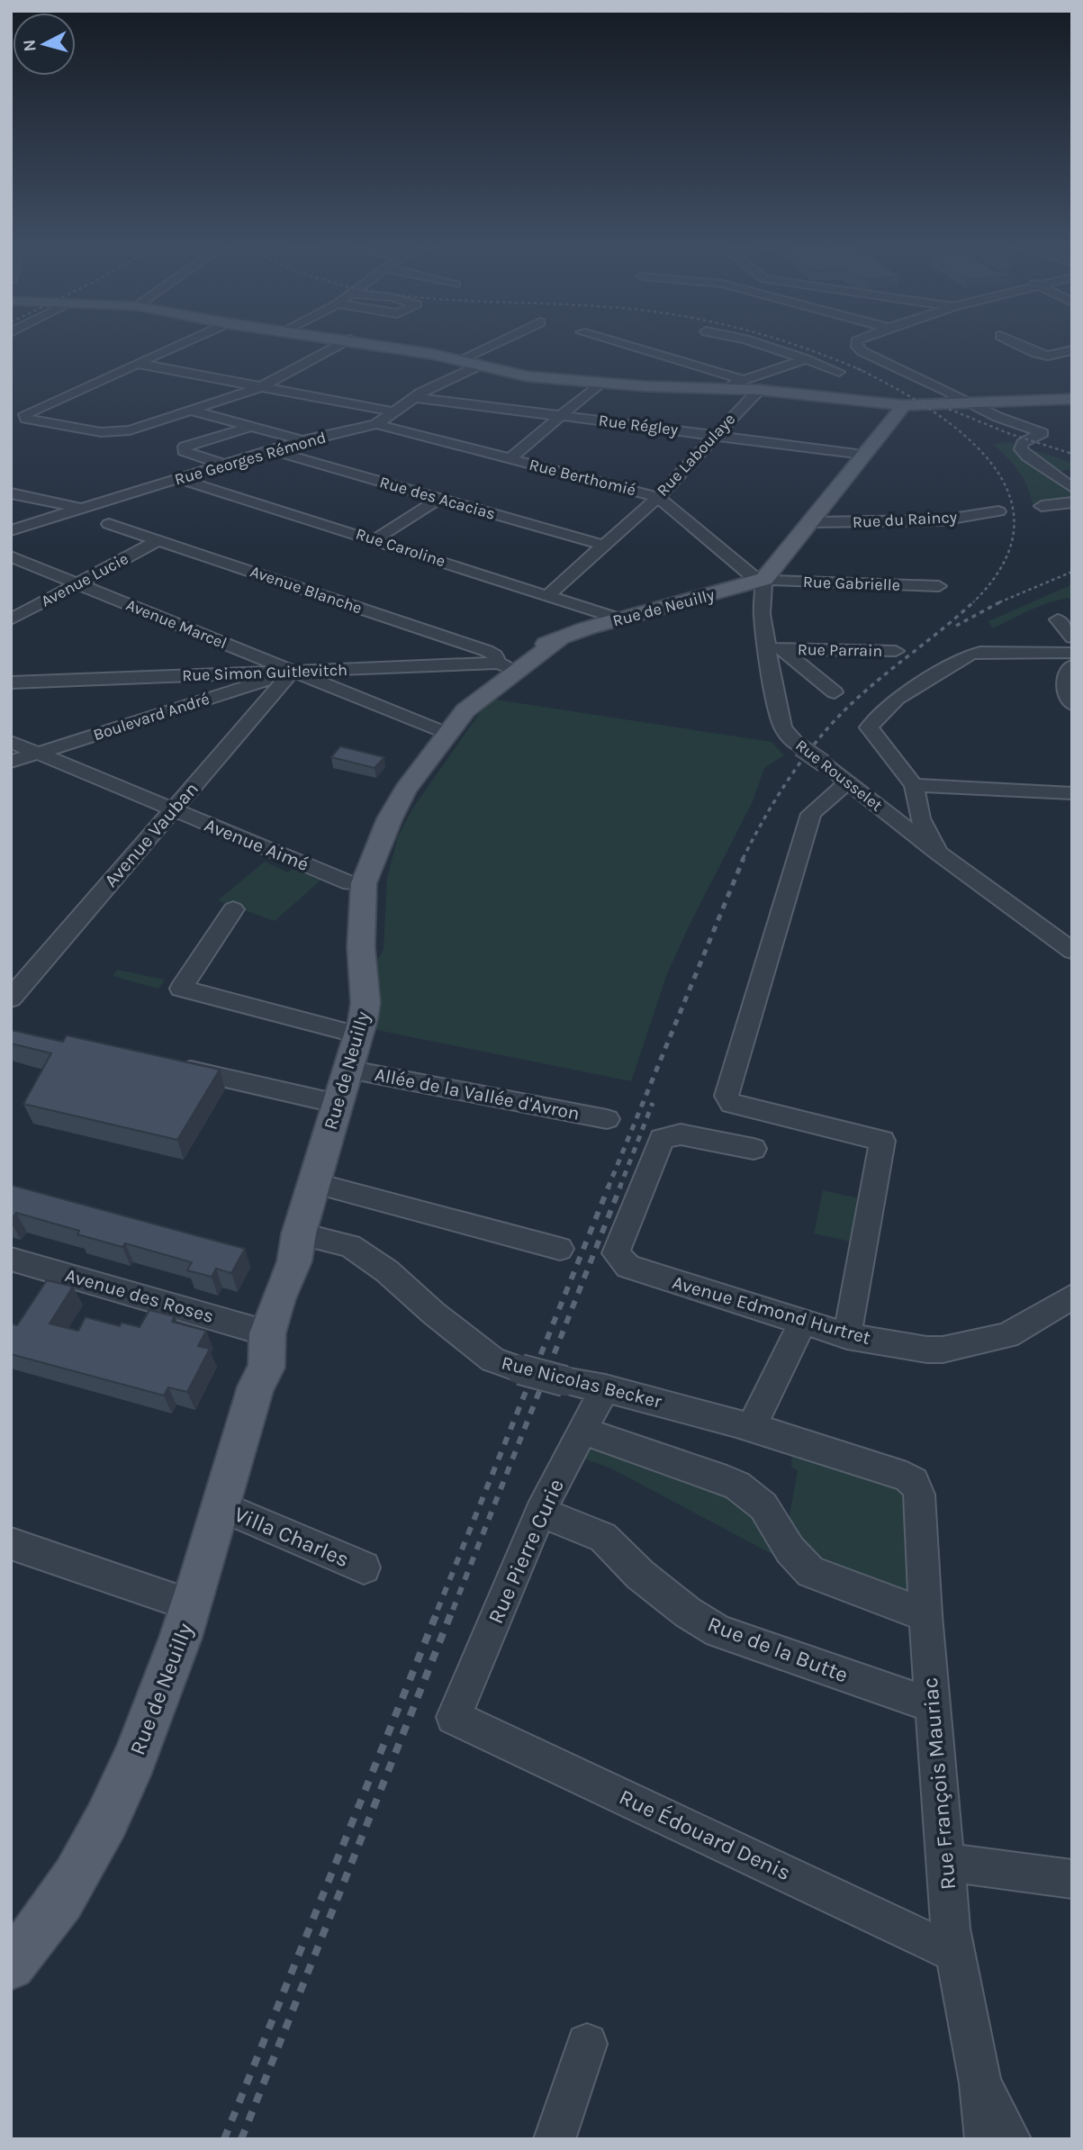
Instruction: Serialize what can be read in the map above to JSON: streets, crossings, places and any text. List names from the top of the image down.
{
  "streets": {
    "main road": ["Rue de Neuilly"],
    "street": [
      "Rue Régley",
      "Rue Laboulaye",
      "Rue Georges Rémond",
      "Rue Berthomié",
      "Rue des Acacias",
      "Rue du Raincy",
      "Rue Caroline",
      "Avenue Lucie",
      "Rue Gabrielle",
      "Avenue Blanche",
      "Avenue Marcel",
      "Rue Parrain",
      "Rue Simon Guitlevitch",
      "Boulevard André",
      "Rue Rousselet",
      "Avenue Vauban",
      "Avenue Aimé",
      "Allée de la Vallée d'Avron",
      "Avenue des Roses",
      "Avenue Edmond Hurtret",
      "Rue Nicolas Becker",
      "Villa Charles",
      "Rue Pierre Curie",
      "Rue de la Butte",
      "Rue François Mauriac",
      "Rue Édouard Denis"
    ]
  },
  "crossings": [
    ["Rue Régley", "Rue Laboulaye"],
    ["Rue Régley", "Rue Georges Rémond"],
    ["Rue Laboulaye", "Rue Berthomié"],
    ["Rue Laboulaye", "Rue des Acacias"],
    ["Rue Laboulaye", "Rue Caroline"],
    ["Rue Georges Rémond", "Rue Berthomié"],
    ["Rue Georges Rémond", "Rue des Acacias"],
    ["Rue Georges Rémond", "Rue Caroline"],
    ["Rue Berthomié", "Rue Gabrielle"],
    ["Rue Berthomié", "Rue de Neuilly"],
    ["Rue Berthomié", "Rue Rousselet"],
    ["Rue Caroline", "Rue de Neuilly"],
    ["Avenue Lucie", "Avenue Blanche"],
    ["Avenue Lucie", "Avenue Marcel"],
    ["Rue Gabrielle", "Rue de Neuilly"],
    ["Rue Gabrielle", "Rue Rousselet"],
    ["Avenue Blanche", "Rue de Neuilly"],
    ["Avenue Blanche", "Rue Simon Guitlevitch"],
    ["Rue de Neuilly", "Avenue Marcel"],
    ["Rue de Neuilly", "Rue Simon Guitlevitch"],
    ["Rue de Neuilly", "Rue Rousselet"],
    ["Rue de Neuilly", "Avenue Aimé"],
    ["Rue de Neuilly", "Allée de la Vallée d'Avron"],
    ["Rue de Neuilly", "Avenue des Roses"],
    ["Rue de Neuilly", "Rue Nicolas Becker"],
    ["Rue de Neuilly", "Villa Charles"],
    ["Avenue Marcel", "Rue Simon Guitlevitch"],
    ["Avenue Marcel", "Boulevard André"],
    ["Avenue Marcel", "Avenue Vauban"],
    ["Rue Simon Guitlevitch", "Boulevard André"],
    ["Rue Simon Guitlevitch", "Avenue Vauban"],
    ["Boulevard André", "Avenue Vauban"],
    ["Boulevard André", "Avenue Aimé"],
    ["Avenue Vauban", "Avenue Aimé"],
    ["Rue Nicolas Becker", "Rue Pierre Curie"],
    ["Rue Nicolas Becker", "Rue François Mauriac"],
    ["Rue Pierre Curie", "Rue de la Butte"],
    ["Rue Pierre Curie", "Rue Édouard Denis"],
    ["Rue de la Butte", "Rue François Mauriac"],
    ["Rue François Mauriac", "Rue Édouard Denis"]
  ],
  "north": "left"
}
